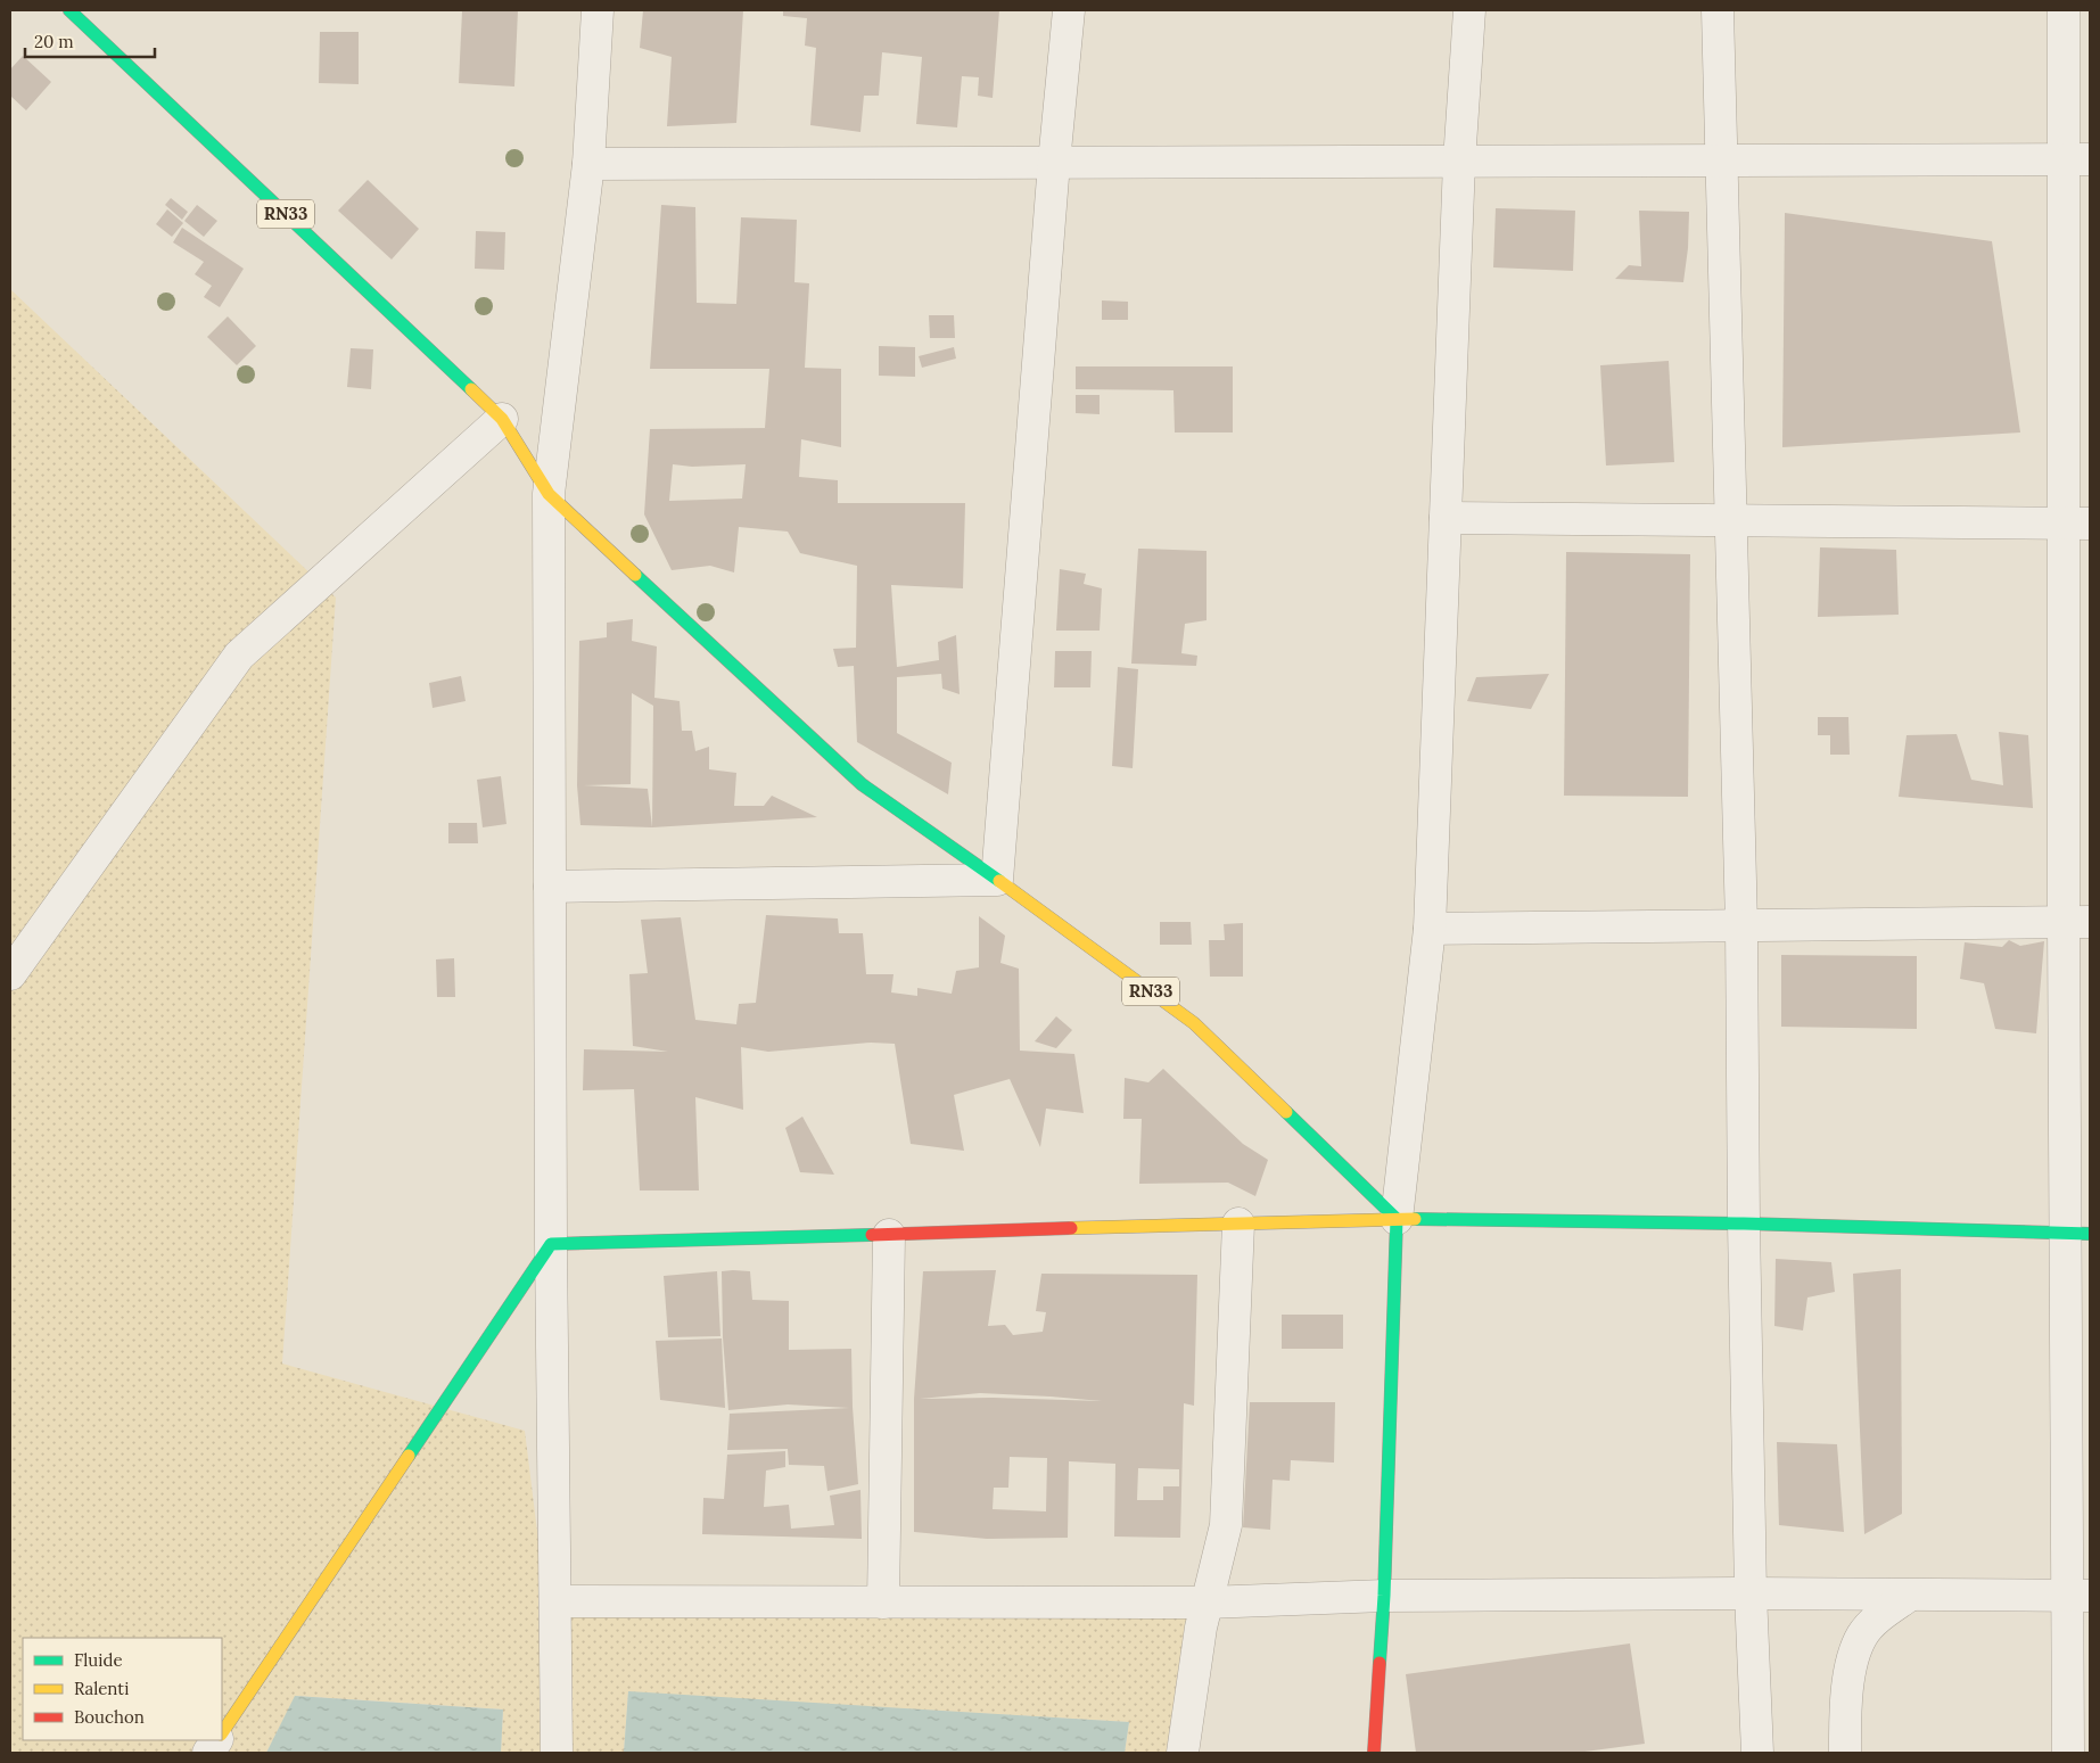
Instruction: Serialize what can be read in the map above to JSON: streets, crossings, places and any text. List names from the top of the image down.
{
  "streets": {
    "main road": ["RN33"]
  },
  "legend": ["Fluide", "Ralenti", "Bouchon"],
  "scale_bar": "20 m"
}
